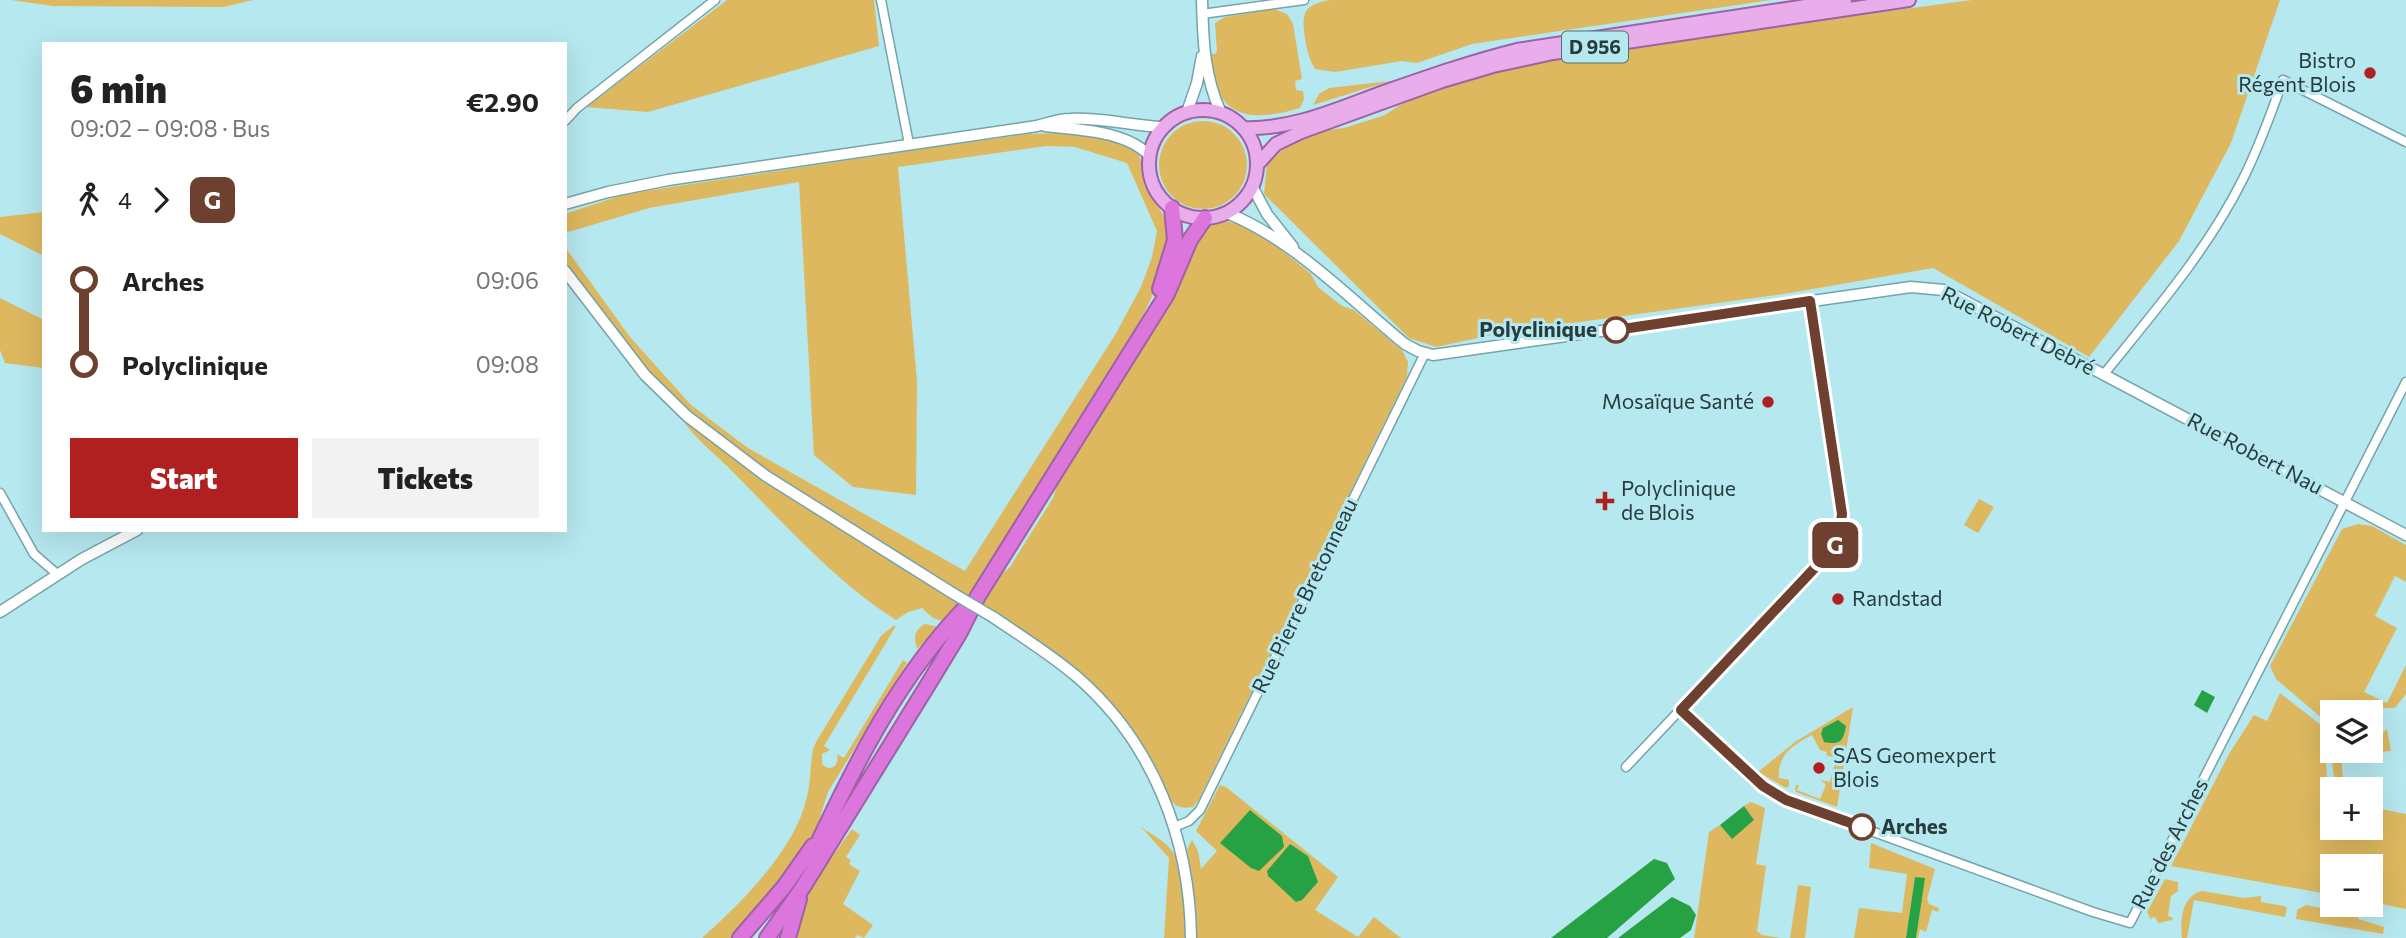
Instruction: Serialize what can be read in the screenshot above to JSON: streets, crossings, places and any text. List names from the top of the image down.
{
  "streets": {
    "main road": ["D 956"],
    "street": [
      "Rue Robert Debré",
      "Rue Robert Nau",
      "Rue Pierre Bretonneau",
      "Rue des Arches"
    ]
  },
  "crossings": [
    ["Rue Robert Debré", "Rue Robert Nau"],
    ["Rue Robert Debré", "Rue Pierre Bretonneau"],
    ["Rue Robert Nau", "Rue des Arches"]
  ],
  "places": {
    "other": [
      "Bistro Régent Blois",
      "Polyclinique",
      "Mosaïque Santé",
      "Randstad",
      "SAS Geomexpert Blois",
      "Arches"
    ],
    "health": ["Polyclinique de Blois"]
  },
  "lines": ["bus line G"],
  "page": {
    "on_map": "G",
    "heading": ["6 min", "09:02 – 09:08 · Bus", "€2.90"],
    "legs": ["4", "G"],
    "list": [
      {
        "name": "Arches",
        "value": "09:06"
      },
      {
        "name": "Polyclinique",
        "value": "09:08"
      }
    ],
    "buttons": ["Start", "Tickets"],
    "map_buttons": ["+", "−"]
  }
}
